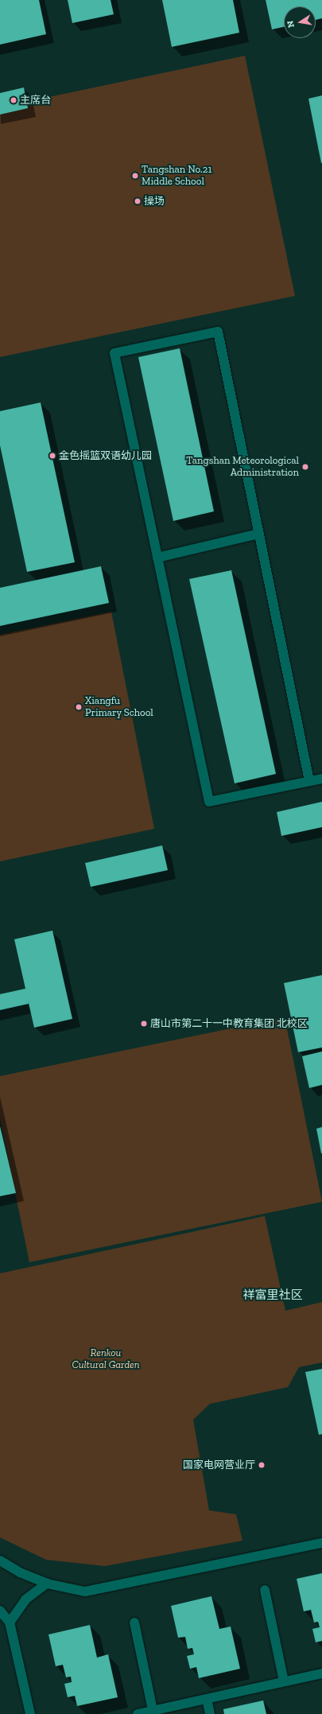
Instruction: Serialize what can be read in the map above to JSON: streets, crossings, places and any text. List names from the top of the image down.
{
  "districts": ["祥富里社区"],
  "parks": ["Renkou Cultural Garden"],
  "places": [
    "主席台",
    "Tangshan No.21 Middle School",
    "操场",
    "金色摇篮双语幼儿园",
    "Tangshan Meteorological Administration",
    "Xiangfu Primary School",
    "唐山市第二十一中教育集团 北校区",
    "国家电网营业厅"
  ],
  "north": "left"
}
